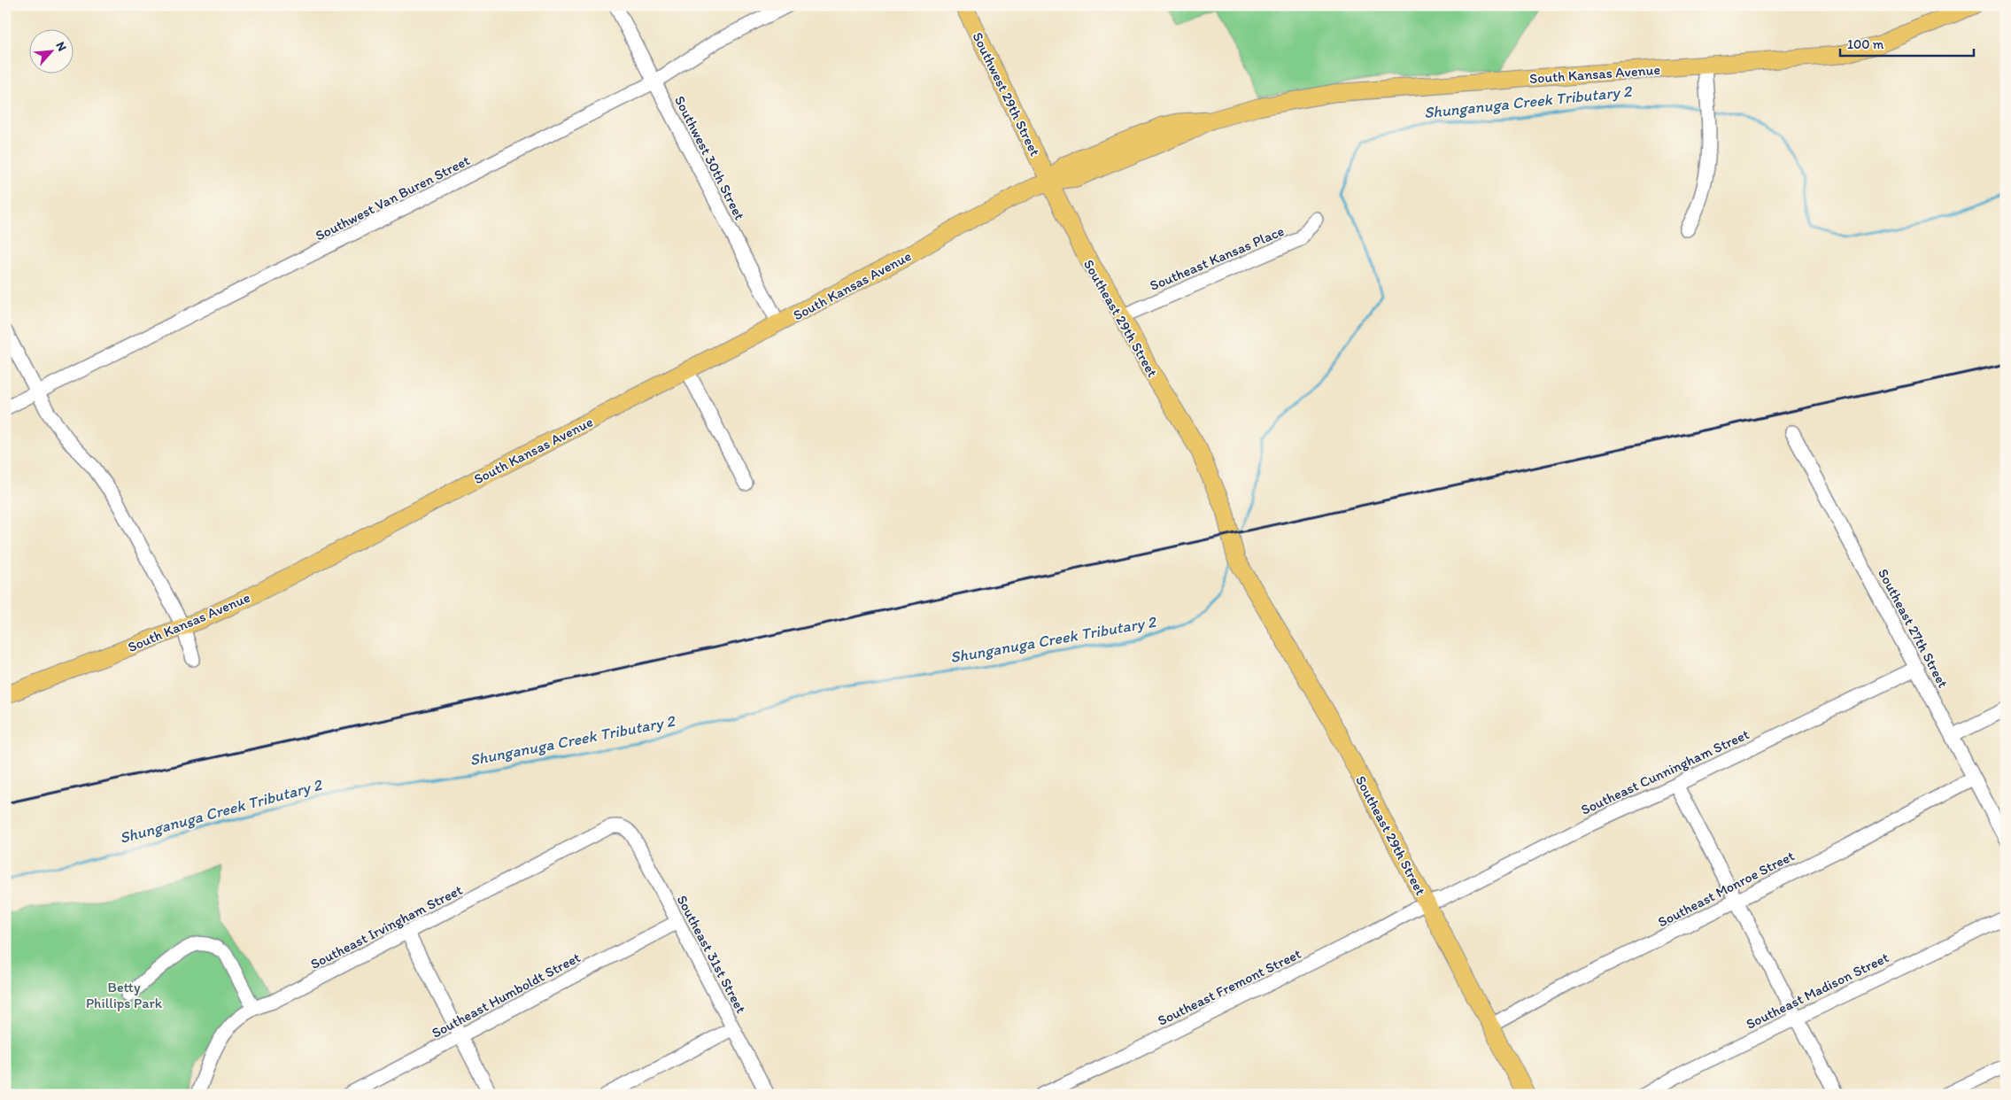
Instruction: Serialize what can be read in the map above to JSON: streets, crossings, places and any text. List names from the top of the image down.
{
  "streets": {
    "main road": ["South Kansas Avenue", "Southwest 29th Street", "Southeast 29th Street"],
    "street": [
      "Southwest 30th Street",
      "Southwest Van Buren Street",
      "Southeast Kansas Place",
      "Southeast 27th Street",
      "Southeast Cunningham Street",
      "Southeast Monroe Street",
      "Southeast Irvingham Street",
      "Southeast 31st Street",
      "Southeast Fremont Street",
      "Southeast Madison Street",
      "Southeast Humboldt Street"
    ]
  },
  "crossings": [
    ["South Kansas Avenue", "Southwest 29th Street"],
    ["South Kansas Avenue", "Southwest 30th Street"],
    ["South Kansas Avenue", "Southeast 29th Street"],
    ["Southwest 29th Street", "Southeast 29th Street"],
    ["Southwest 30th Street", "Southwest Van Buren Street"],
    ["Southeast Kansas Place", "Southeast 29th Street"],
    ["Southeast 29th Street", "Southeast Cunningham Street"],
    ["Southeast 29th Street", "Southeast Monroe Street"],
    ["Southeast 29th Street", "Southeast Fremont Street"],
    ["Southeast 27th Street", "Southeast Cunningham Street"],
    ["Southeast 27th Street", "Southeast Monroe Street"],
    ["Southeast Cunningham Street", "Southeast Fremont Street"],
    ["Southeast Irvingham Street", "Southeast 31st Street"],
    ["Southeast 31st Street", "Southeast Humboldt Street"]
  ],
  "water": ["Shunganuga Creek Tributary 2"],
  "parks": ["Betty Phillips Park"],
  "scale_bar": "100 m",
  "north": "top right"
}
